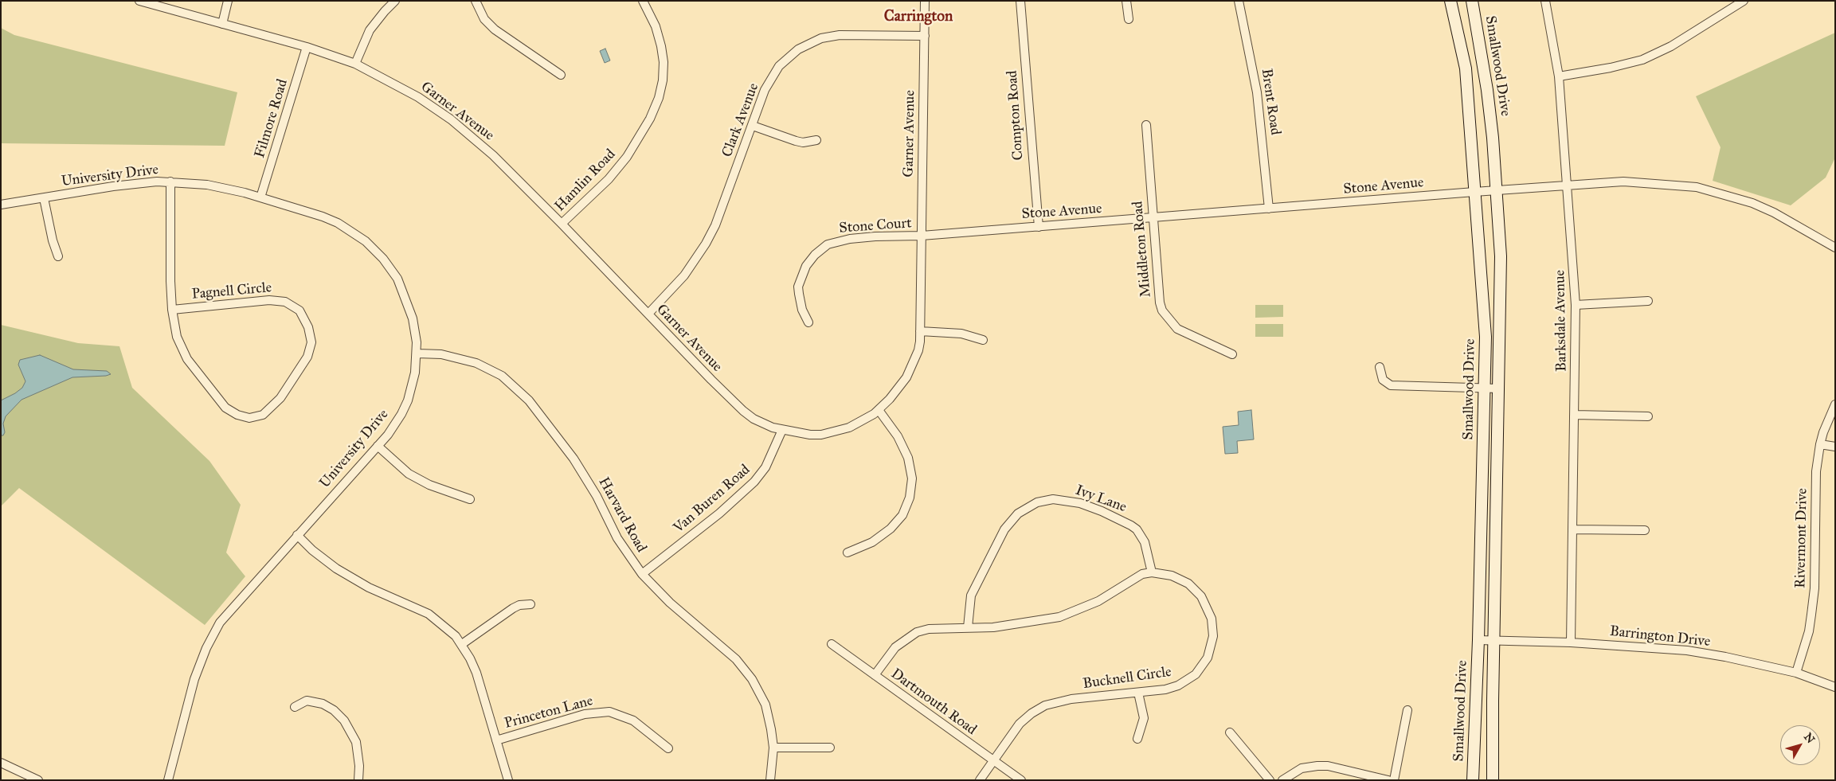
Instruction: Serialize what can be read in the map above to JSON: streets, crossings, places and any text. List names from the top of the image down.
{
  "streets": {
    "main road": ["Smallwood Drive"],
    "street": [
      "Brent Road",
      "Garner Avenue",
      "Compton Road",
      "Filmore Road",
      "Clark Avenue",
      "University Drive",
      "Hamlin Road",
      "Stone Avenue",
      "Stone Court",
      "Middleton Road",
      "Pagnell Circle",
      "Barksdale Avenue",
      "Van Buren Road",
      "Ivy Lane",
      "Harvard Road",
      "Rivermont Drive",
      "Barrington Drive",
      "Bucknell Circle",
      "Dartmouth Road",
      "Princeton Lane"
    ]
  },
  "crossings": [
    ["Smallwood Drive", "Stone Avenue"],
    ["Smallwood Drive", "Barrington Drive"],
    ["Brent Road", "Stone Avenue"],
    ["Garner Avenue", "Filmore Road"],
    ["Garner Avenue", "Clark Avenue"],
    ["Garner Avenue", "Hamlin Road"],
    ["Garner Avenue", "Stone Avenue"],
    ["Garner Avenue", "Stone Court"],
    ["Garner Avenue", "Van Buren Road"],
    ["Compton Road", "Stone Avenue"],
    ["Filmore Road", "University Drive"],
    ["University Drive", "Pagnell Circle"],
    ["University Drive", "Harvard Road"],
    ["Stone Avenue", "Stone Court"],
    ["Stone Avenue", "Middleton Road"],
    ["Stone Avenue", "Barksdale Avenue"],
    ["Barksdale Avenue", "Barrington Drive"],
    ["Van Buren Road", "Harvard Road"],
    ["Ivy Lane", "Bucknell Circle"],
    ["Rivermont Drive", "Barrington Drive"],
    ["Bucknell Circle", "Dartmouth Road"]
  ],
  "districts": ["Carrington"],
  "north": "top right"
}
